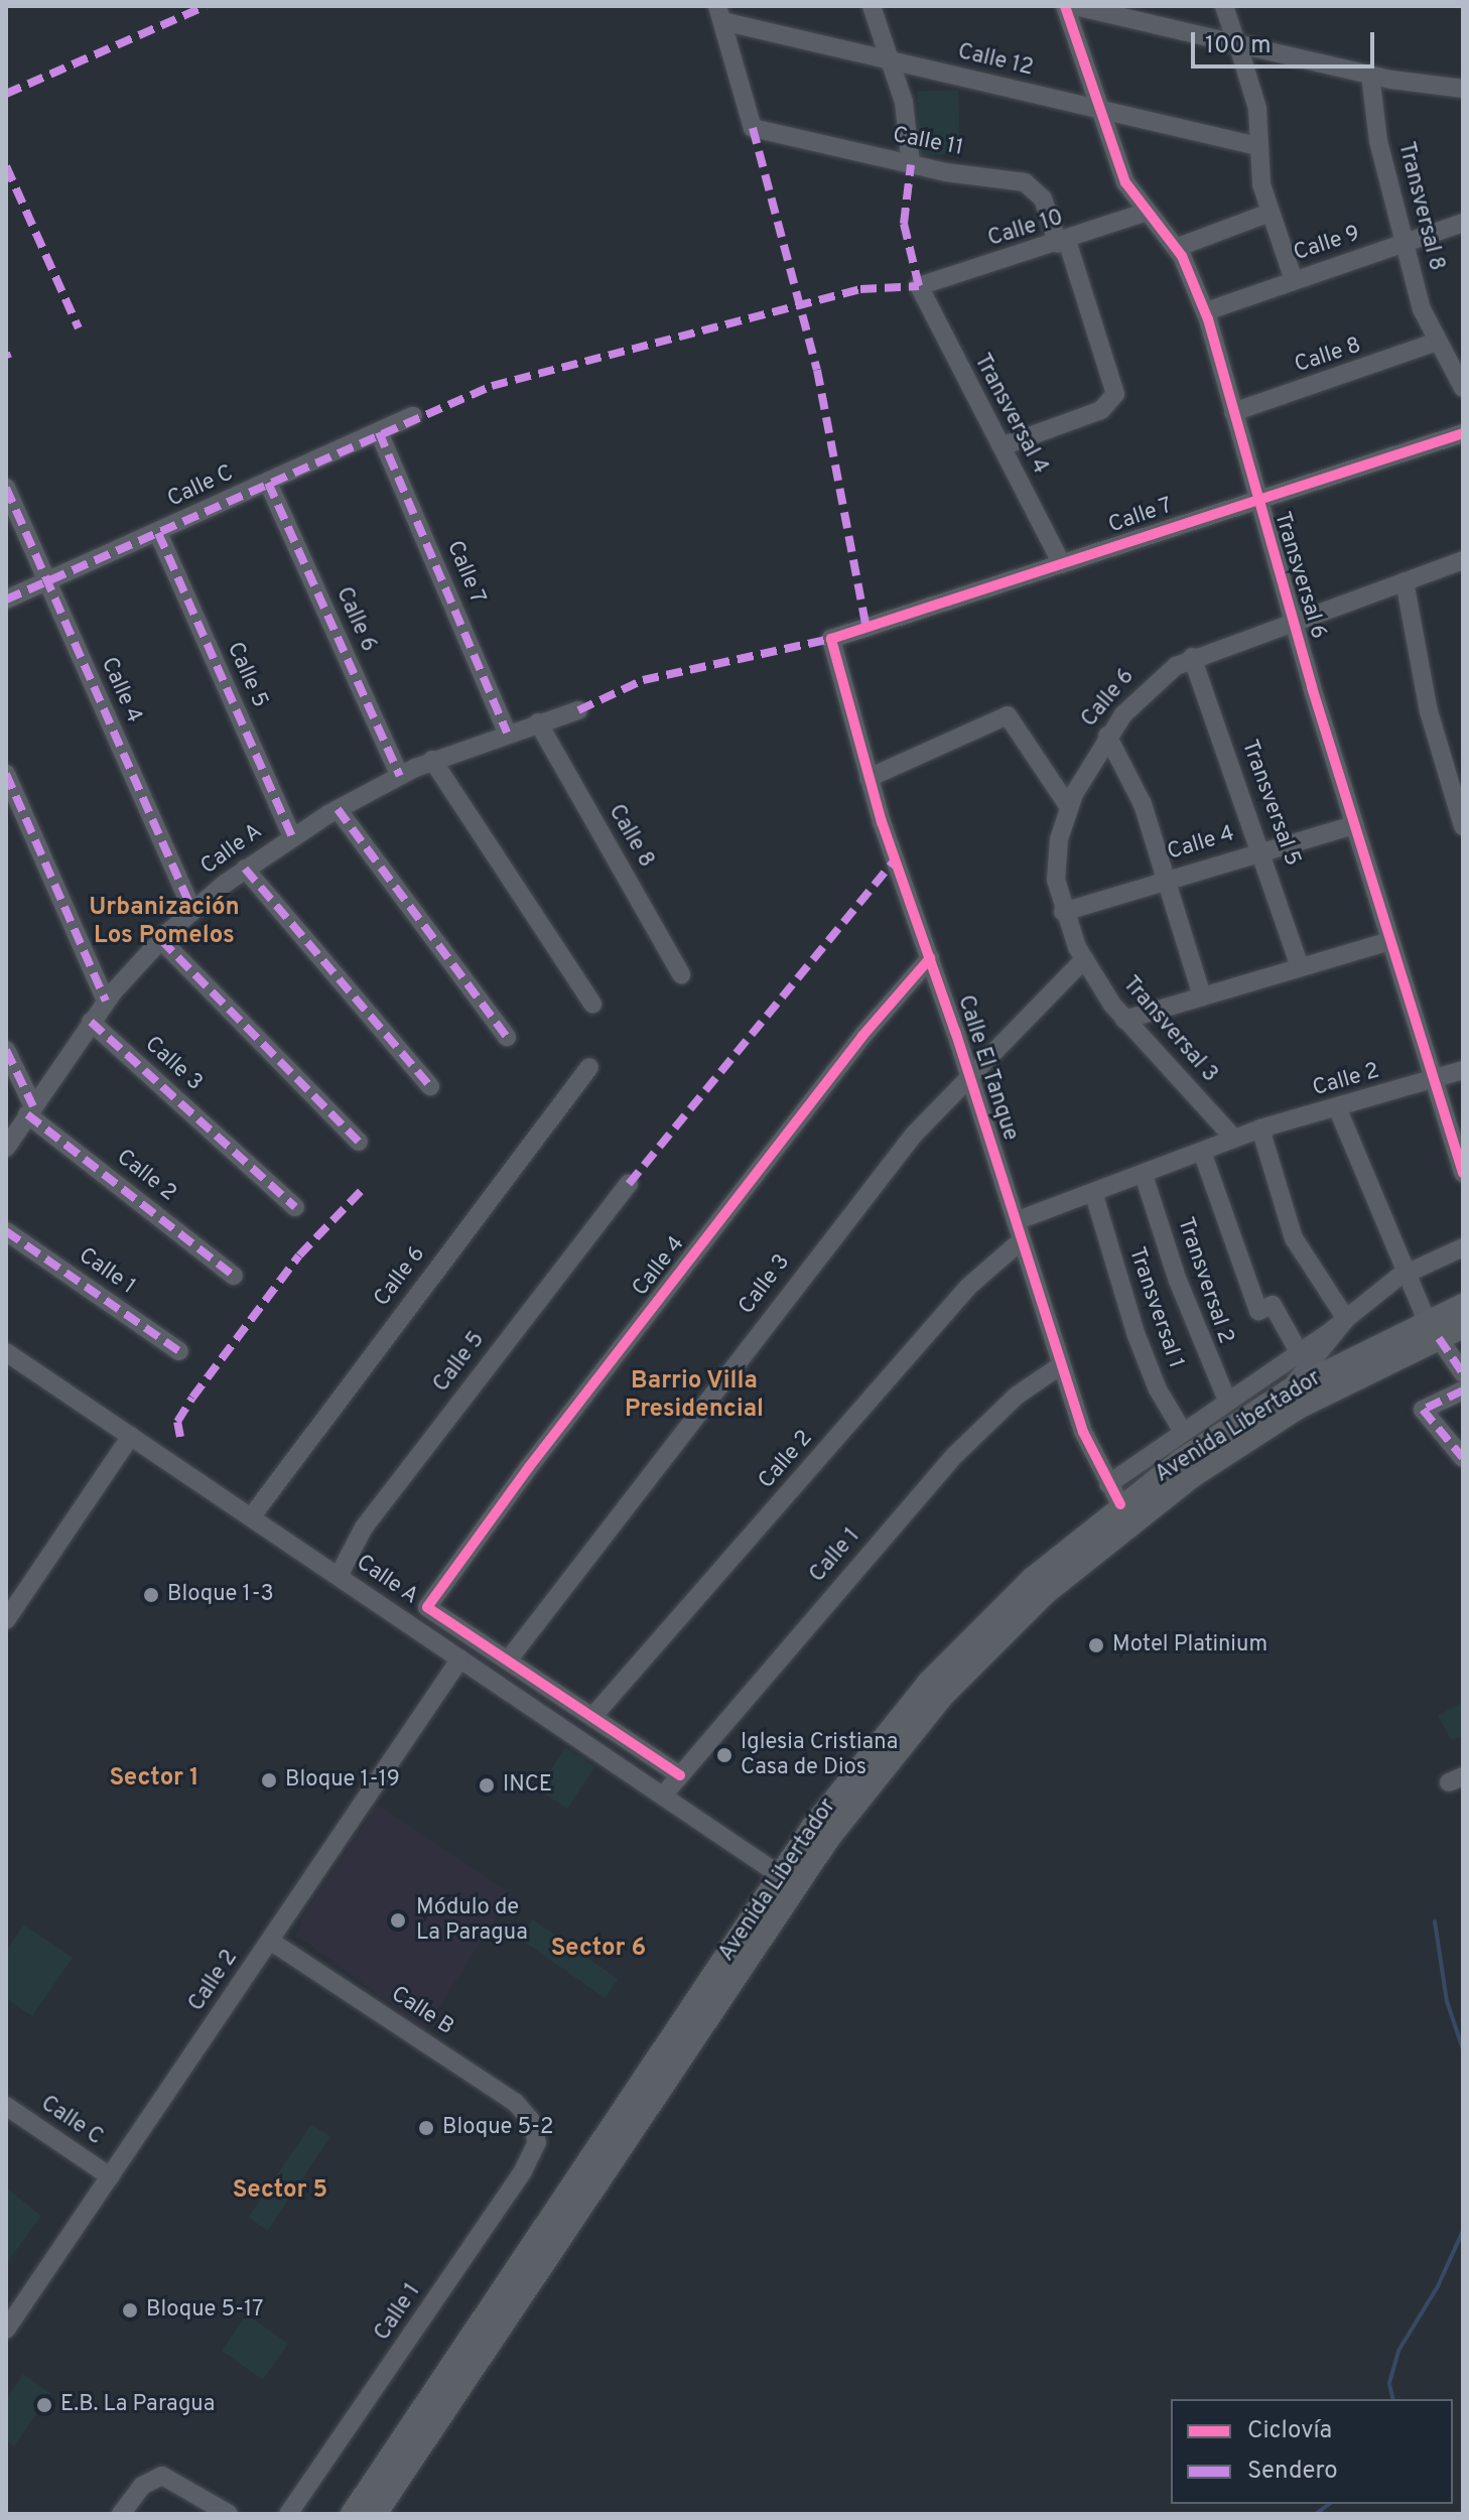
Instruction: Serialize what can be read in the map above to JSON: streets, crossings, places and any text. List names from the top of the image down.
{
  "streets": {
    "main road": ["Avenida Libertador"],
    "street": [
      "Calle 12",
      "Calle 11",
      "Transversal 8",
      "Calle 10",
      "Calle 9",
      "Calle 8",
      "Transversal 4",
      "Calle C",
      "Calle 7",
      "Transversal 6",
      "Calle 6",
      "Calle 5",
      "Calle 4",
      "Transversal 5",
      "Calle A",
      "Transversal 3",
      "Calle 3",
      "Calle El Tanque",
      "Calle 2",
      "Calle 1",
      "Transversal 2",
      "Transversal 1",
      "Calle B"
    ]
  },
  "crossings": [
    ["Calle 12", "Calle 11"],
    ["Calle 12", "Transversal 6"],
    ["Calle 11", "Calle 10"],
    ["Transversal 8", "Calle 9"],
    ["Transversal 8", "Calle 8"],
    ["Calle 10", "Transversal 4"],
    ["Calle 10", "Transversal 6"],
    ["Calle 9", "Transversal 6"],
    ["Calle 8", "Transversal 6"],
    ["Calle 8", "Calle A"],
    ["Transversal 4", "Calle 7"],
    ["Calle C", "Calle 7"],
    ["Calle C", "Calle 6"],
    ["Calle C", "Calle 5"],
    ["Calle C", "Calle 4"],
    ["Calle C", "Calle 2"],
    ["Calle 7", "Transversal 6"],
    ["Calle 7", "Calle A"],
    ["Calle 7", "Calle El Tanque"],
    ["Transversal 6", "Calle 6"],
    ["Transversal 6", "Calle 4"],
    ["Transversal 6", "Calle 2"],
    ["Calle 6", "Transversal 5"],
    ["Calle 6", "Calle A"],
    ["Calle 6", "Transversal 3"],
    ["Calle 5", "Calle A"],
    ["Calle 4", "Transversal 5"],
    ["Calle 4", "Calle A"],
    ["Calle 4", "Transversal 3"],
    ["Calle 4", "Calle El Tanque"],
    ["Calle 4", "Calle 2"],
    ["Calle A", "Calle 3"],
    ["Calle A", "Calle 2"],
    ["Calle A", "Calle 1"],
    ["Calle A", "Avenida Libertador"],
    ["Transversal 3", "Calle 3"],
    ["Transversal 3", "Calle 2"],
    ["Calle 3", "Calle El Tanque"],
    ["Calle El Tanque", "Calle 2"],
    ["Calle El Tanque", "Calle 1"],
    ["Calle El Tanque", "Avenida Libertador"],
    ["Calle 2", "Transversal 2"],
    ["Calle 2", "Transversal 1"],
    ["Calle 2", "Calle B"],
    ["Calle 1", "Calle B"],
    ["Transversal 2", "Avenida Libertador"],
    ["Transversal 1", "Avenida Libertador"]
  ],
  "districts": [
    "Urbanización Los Pomelos",
    "Barrio Villa Presidencial",
    "Sector 1",
    "Sector 6",
    "Sector 5"
  ],
  "places": [
    "Bloque 1-3",
    "Motel Platinium",
    "Iglesia Cristiana Casa de Dios",
    "Bloque 1-19",
    "INCE",
    "Módulo de La Paragua",
    "Bloque 5-2",
    "Bloque 5-17",
    "E.B. La Paragua"
  ],
  "legend": ["Ciclovía", "Sendero"],
  "scale_bar": "100 m"
}
